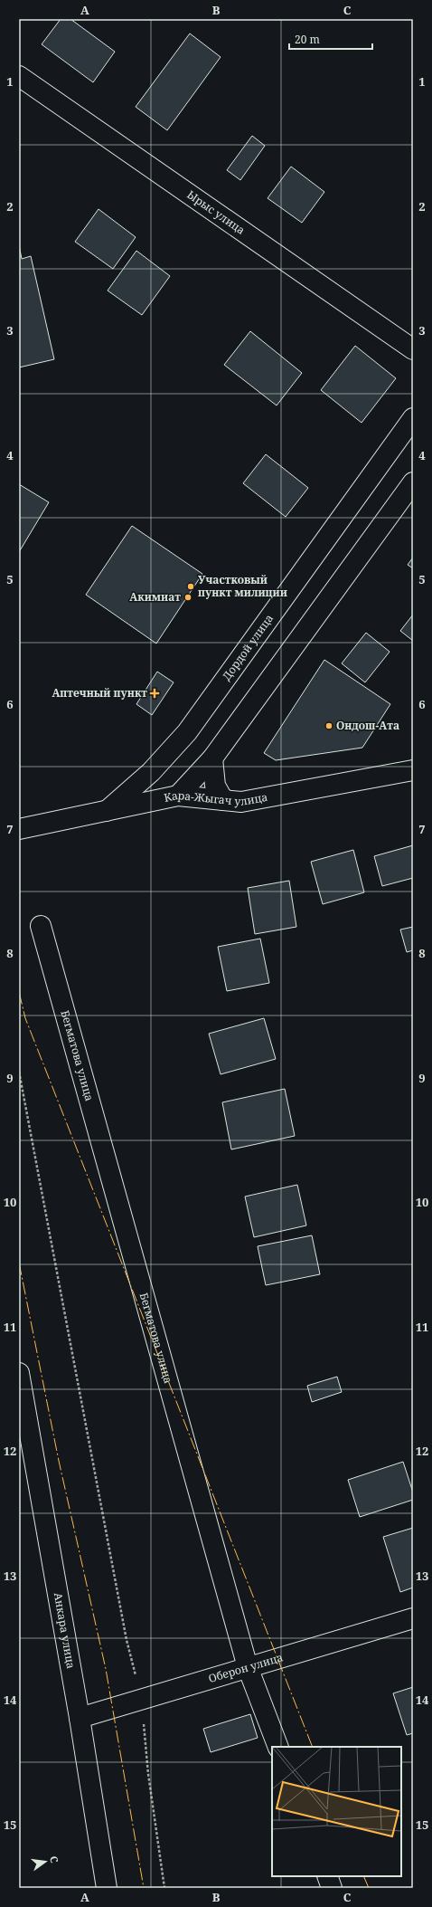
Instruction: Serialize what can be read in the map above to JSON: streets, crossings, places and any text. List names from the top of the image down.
{
  "streets": {
    "street": [
      "Ырыс улица",
      "Дордой улица",
      "Кара-Жыгач улица",
      "Бегматова улица",
      "Анкара улица",
      "Оберон улица"
    ]
  },
  "crossings": [
    ["Дордой улица", "Кара-Жыгач улица"],
    ["Бегматова улица", "Оберон улица"],
    ["Анкара улица", "Оберон улица"]
  ],
  "places": {
    "other": ["Участковый пункт милиции", "Акимиат", "Ондош-Ата"],
    "health": ["Аптечный пункт"]
  },
  "scale_bar": "20 m",
  "north": "right",
  "grid": {
    "columns": ["A", "B", "C"],
    "rows": [
      "1",
      "2",
      "3",
      "4",
      "5",
      "6",
      "7",
      "8",
      "9",
      "10",
      "11",
      "12",
      "13",
      "14",
      "15"
    ]
  }
}
